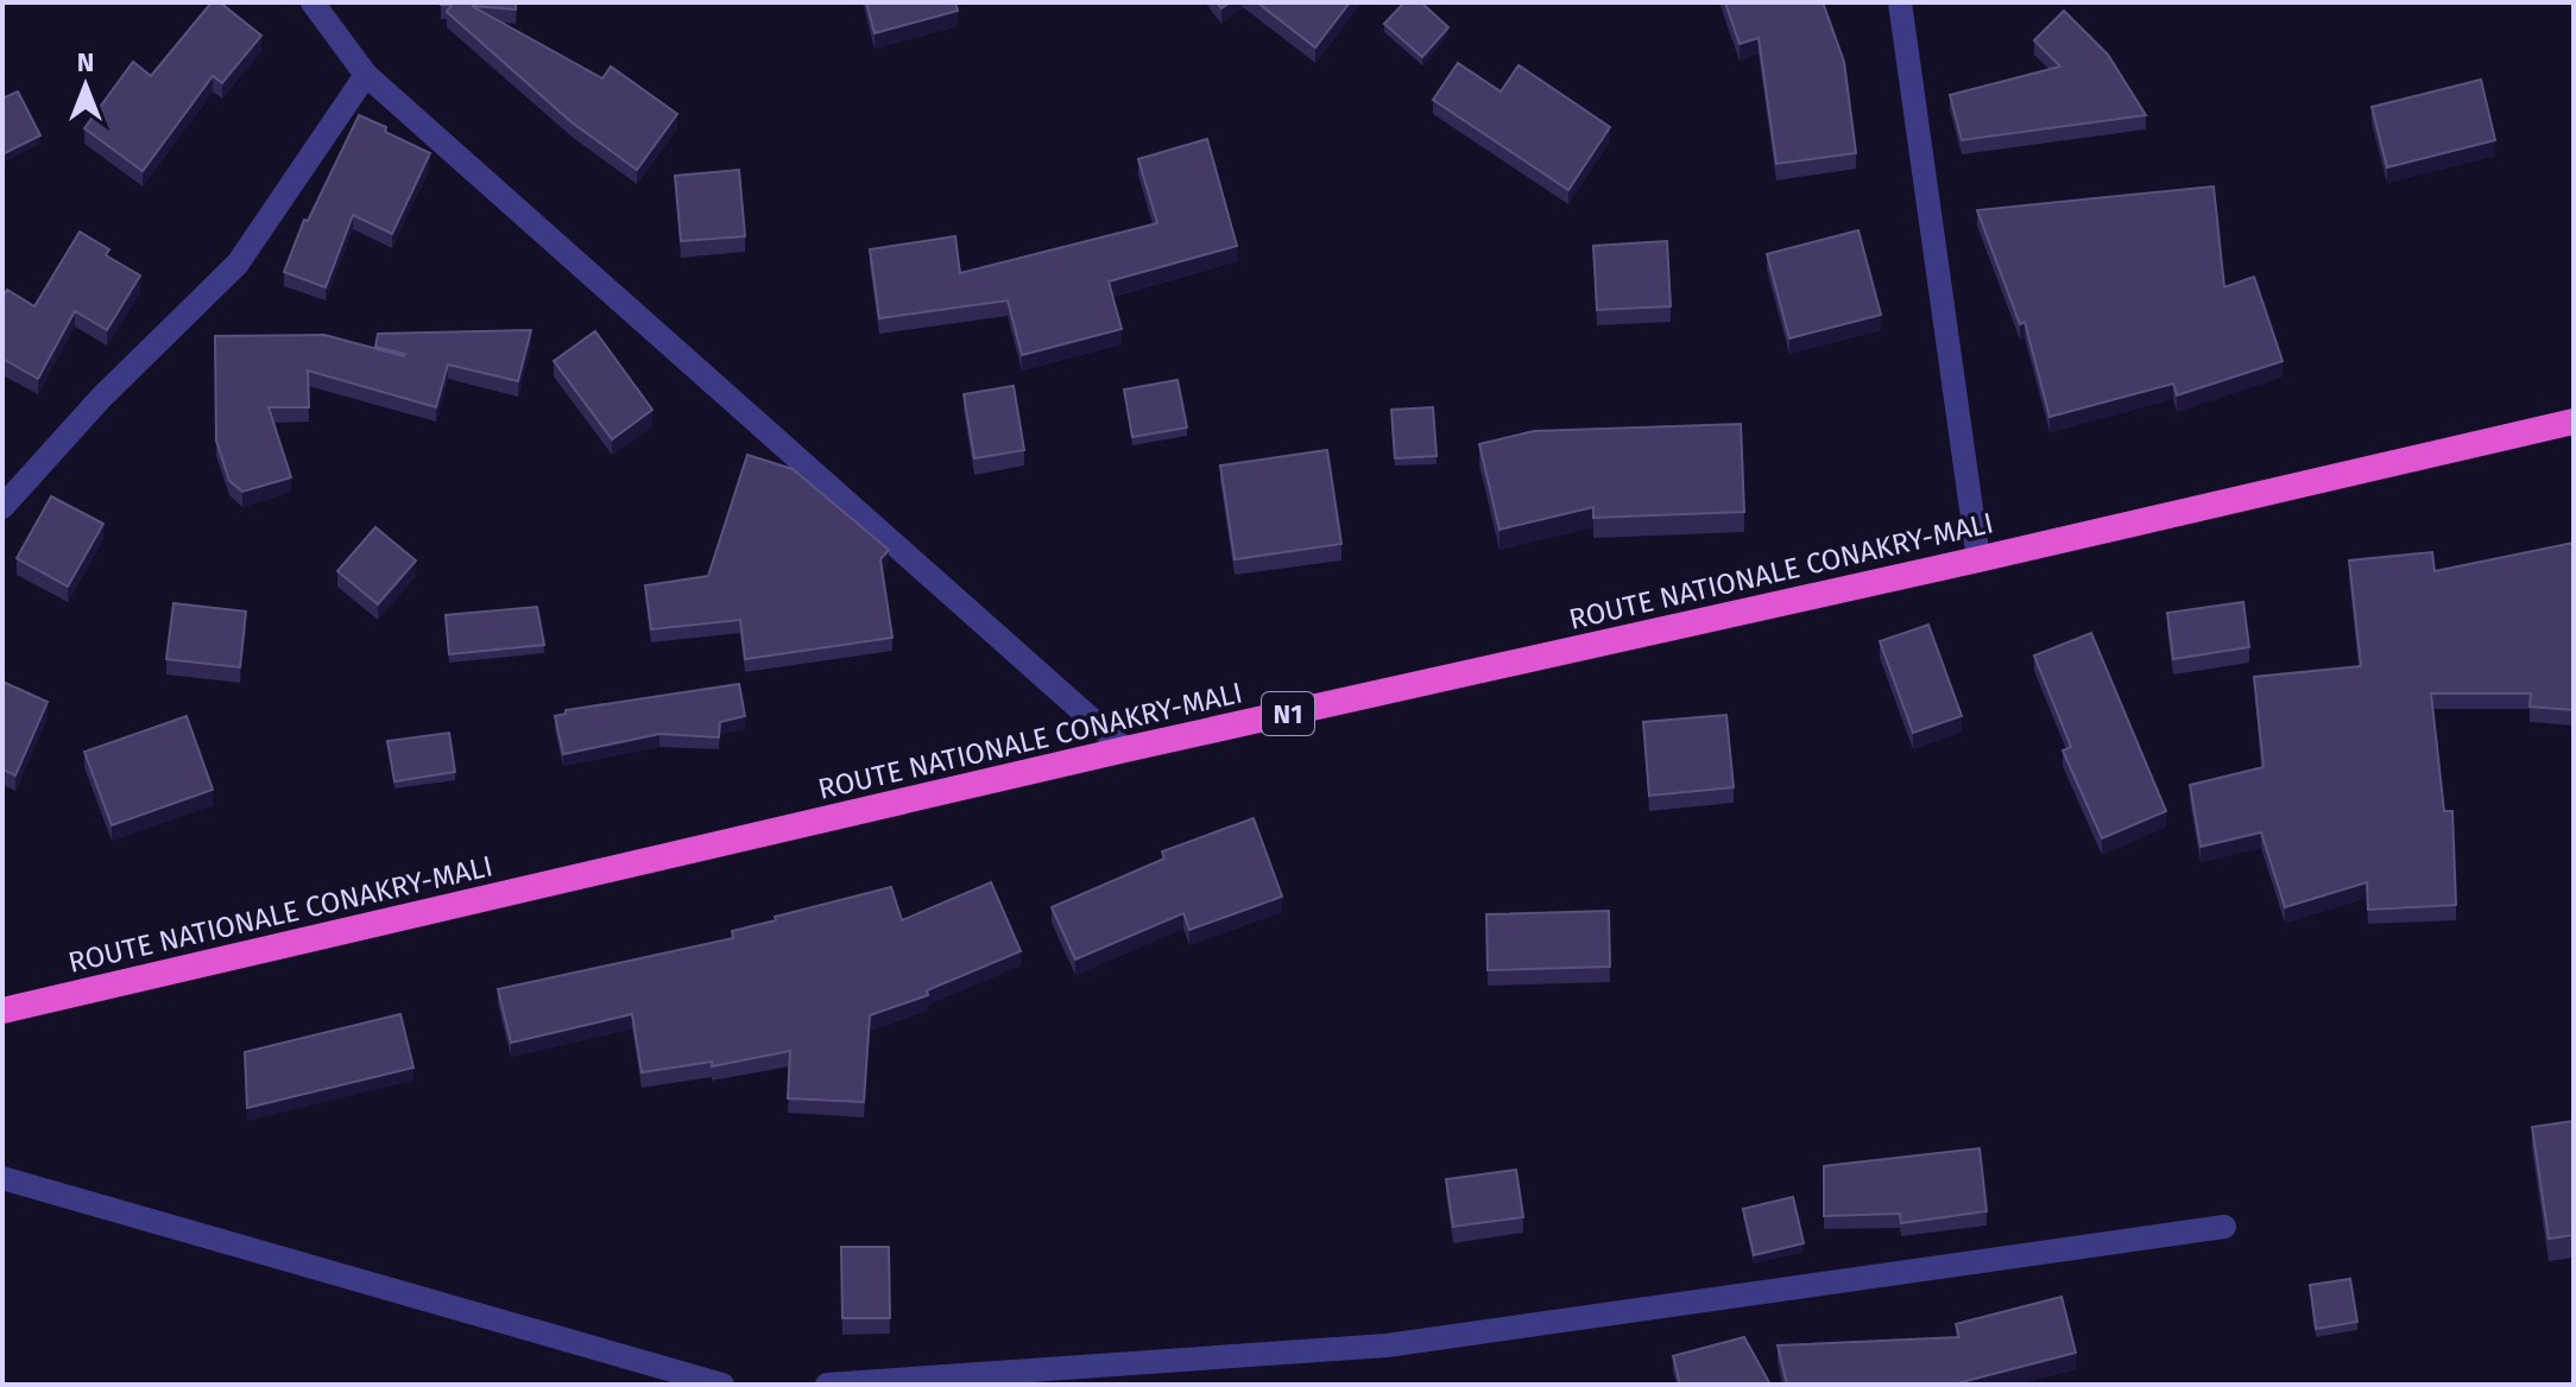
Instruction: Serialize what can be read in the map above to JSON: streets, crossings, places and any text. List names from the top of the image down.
{
  "streets": {
    "highway": ["ROUTE NATIONALE CONAKRY-MALI", "N1"]
  },
  "north": "top"
}
